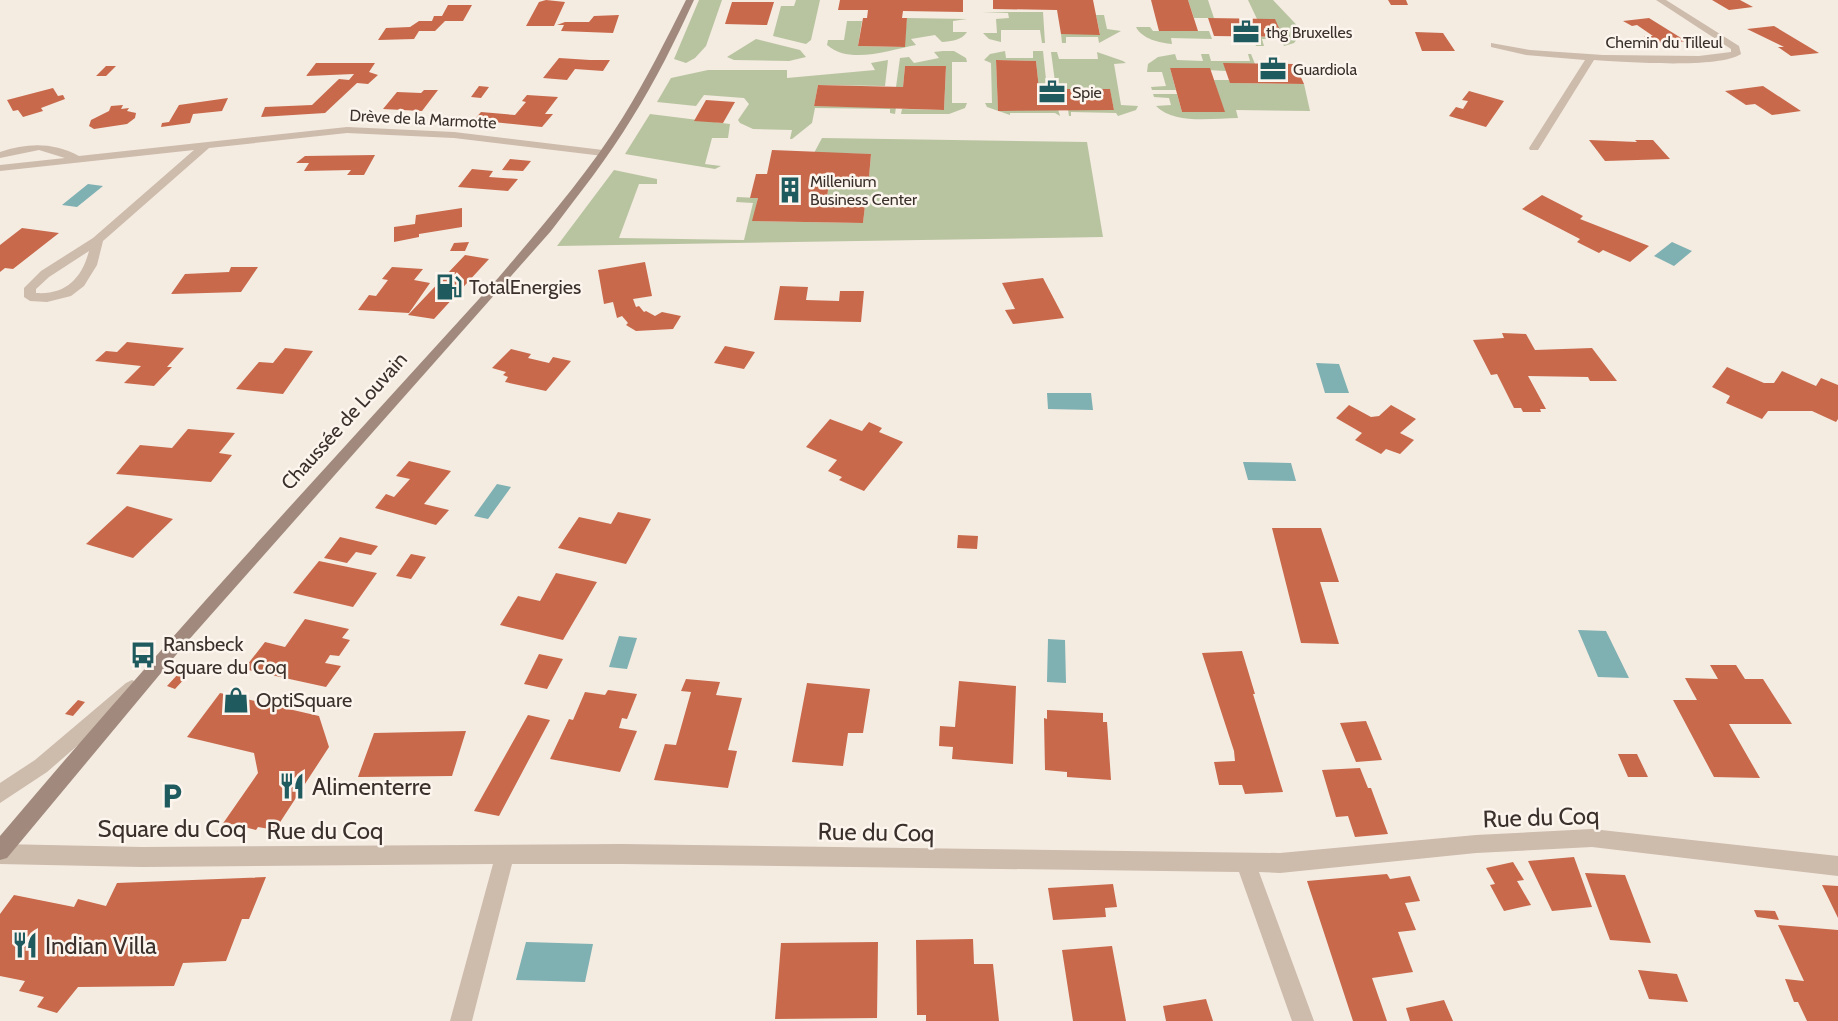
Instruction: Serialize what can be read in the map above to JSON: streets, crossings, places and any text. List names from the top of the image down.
{
  "streets": {
    "main road": ["Chaussée de Louvain"],
    "street": ["Chemin du Tilleul", "Drève de la Marmotte", "Rue du Coq"]
  },
  "crossings": [
    ["Drève de la Marmotte", "Chaussée de Louvain"],
    ["Chaussée de Louvain", "Rue du Coq"]
  ],
  "places": {
    "office": ["thg Bruxelles", "Guardiola", "Spie"],
    "building": ["Millenium Business Center"],
    "fuel station": ["TotalEnergies"],
    "bus stop": ["Ransbeck Square du Coq"],
    "shop": ["OptiSquare"],
    "restaurant": ["Alimenterre", "Indian Villa"],
    "parking": ["Square du Coq"]
  }
}
